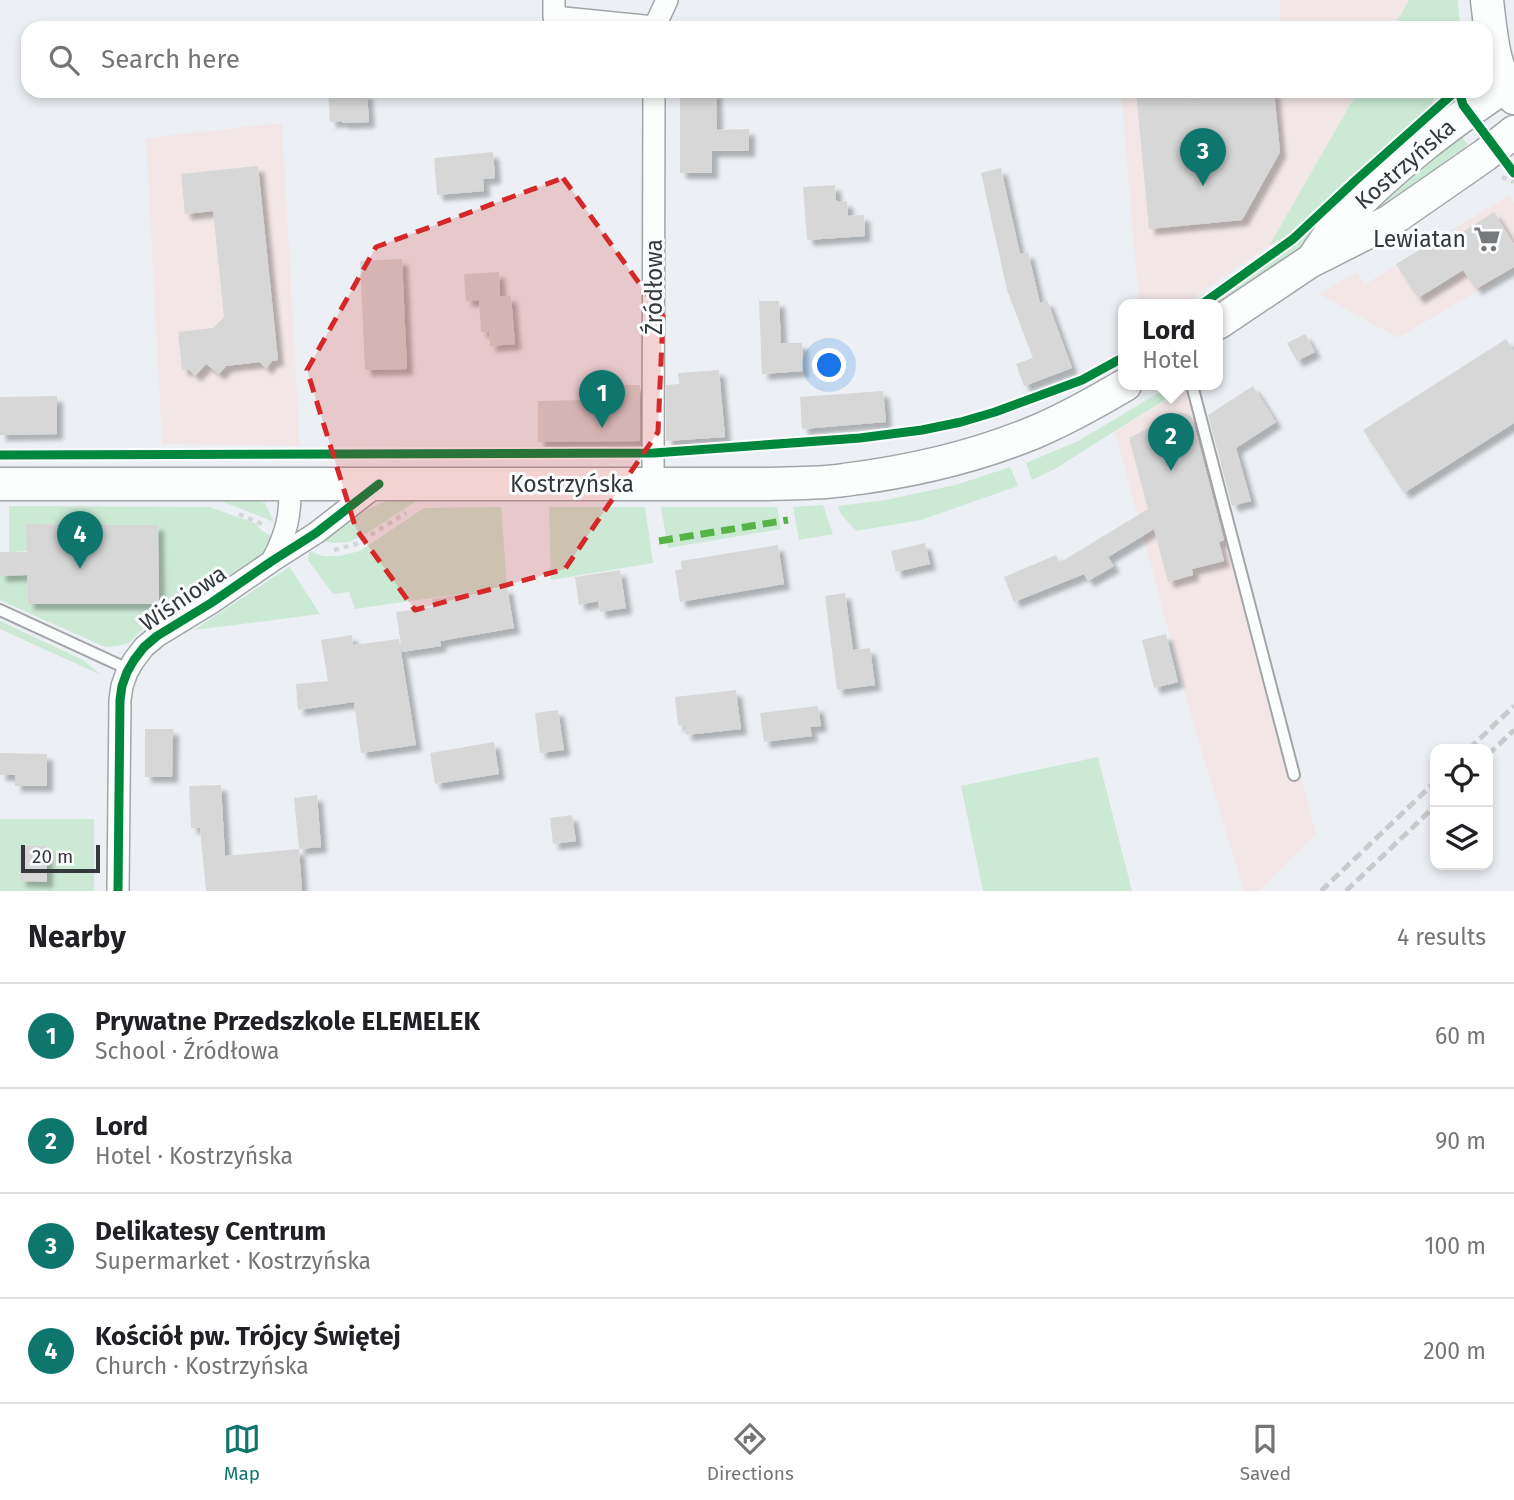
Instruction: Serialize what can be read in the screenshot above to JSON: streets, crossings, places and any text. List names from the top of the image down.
{
  "streets": {
    "main road": ["Kostrzyńska"],
    "street": ["Źródłowa", "Wiśniowa"]
  },
  "crossings": [
    ["Kostrzyńska", "Źródłowa"],
    ["Kostrzyńska", "Wiśniowa"]
  ],
  "places": {
    "supermarket": ["Lewiatan"]
  },
  "scale_bar": "20 m",
  "page": {
    "search": "Search here",
    "pins": [
      "3",
      "1",
      "2",
      "4"
    ],
    "popup": ["Lord", "Hotel"],
    "scale": "20 m",
    "heading": ["Nearby", "4 results"],
    "list": [
      {
        "mark": "1",
        "name": "Prywatne Przedszkole ELEMELEK",
        "note": "School · Źródłowa",
        "value": "60 m"
      },
      {
        "mark": "2",
        "name": "Lord",
        "note": "Hotel · Kostrzyńska",
        "value": "90 m"
      },
      {
        "mark": "3",
        "name": "Delikatesy Centrum",
        "note": "Supermarket · Kostrzyńska",
        "value": "100 m"
      },
      {
        "mark": "4",
        "name": "Kościół pw. Trójcy Świętej",
        "note": "Church · Kostrzyńska",
        "value": "200 m"
      }
    ],
    "nav": ["Map", "Directions", "Saved"]
  }
}
